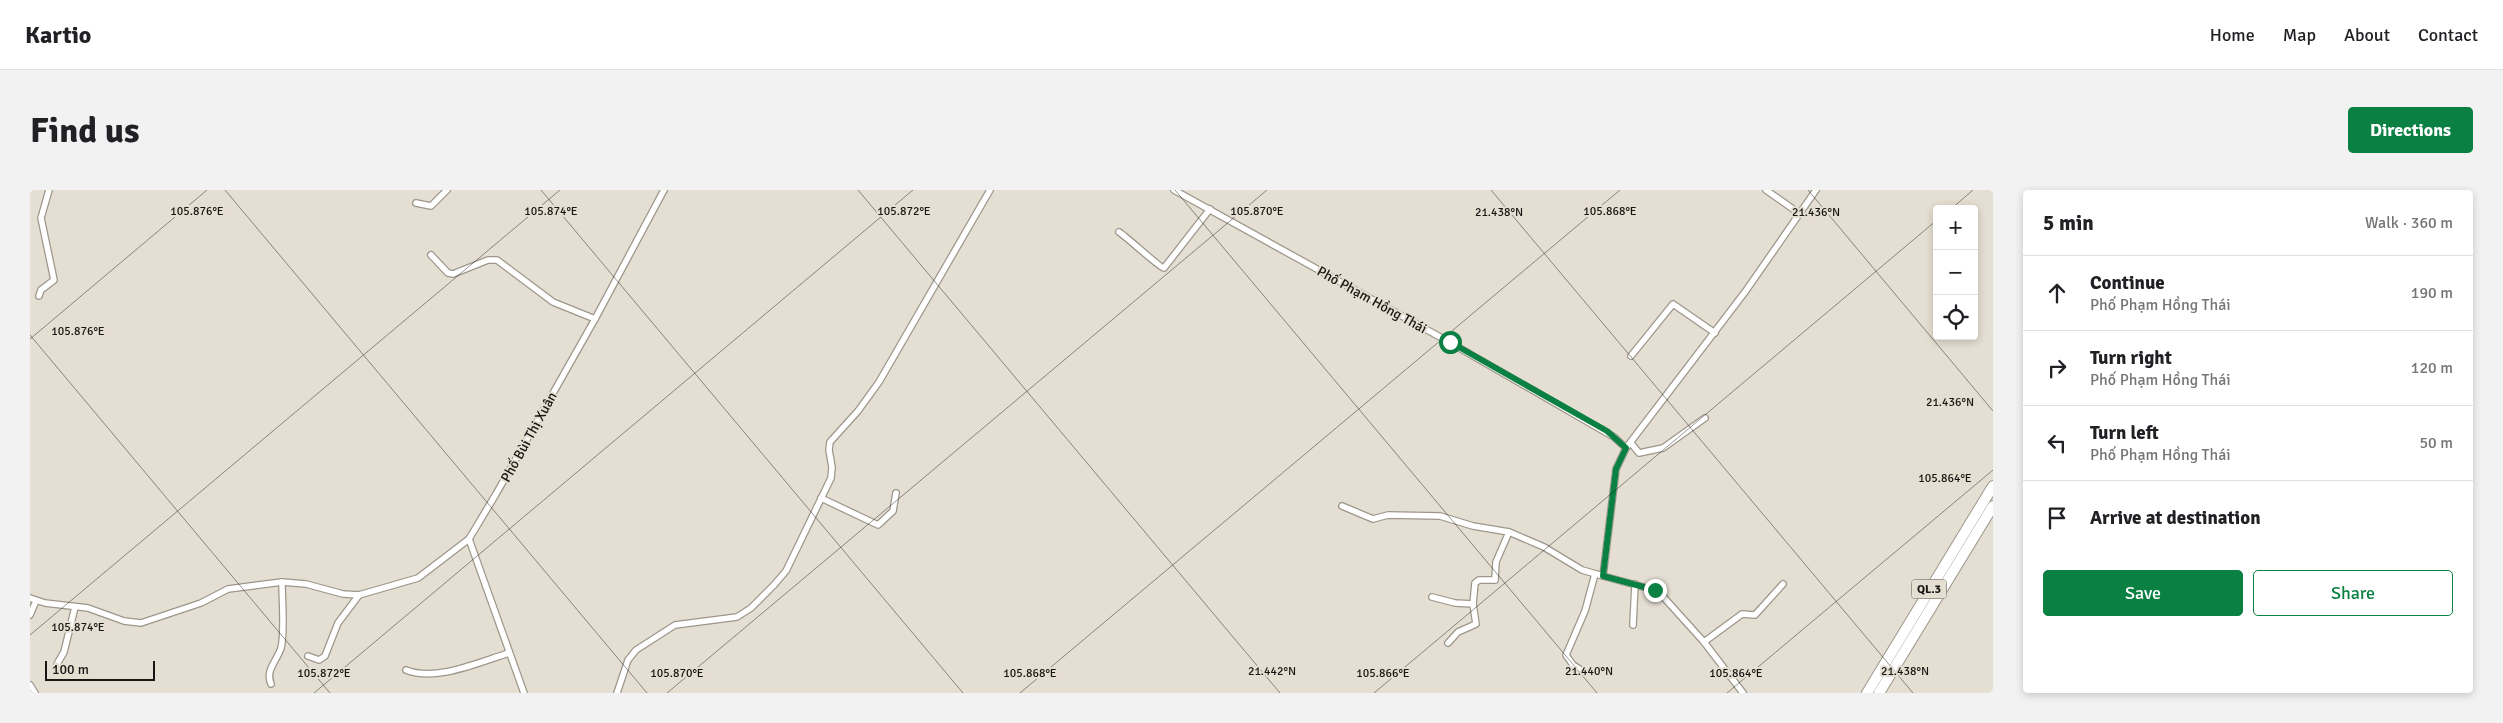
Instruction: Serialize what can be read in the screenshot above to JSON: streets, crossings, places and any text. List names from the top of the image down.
{
  "streets": {
    "highway": ["QL.3"],
    "street": ["Phố Phạm Hồng Thái", "Phố Bùi Thị Xuân"]
  },
  "scale_bar": "100 m",
  "page": {
    "header": "Kartio",
    "nav": [
      "Home",
      "Map",
      "About",
      "Contact"
    ],
    "buttons": [
      "Directions",
      ["Save", "Share"]
    ],
    "title": "Find us",
    "heading": ["5 min", "Walk · 360 m"],
    "map_buttons": ["+", "−"],
    "list": [
      ["Continue", "Phố Phạm Hồng Thái", "190 m"],
      ["Turn right", "Phố Phạm Hồng Thái", "120 m"],
      ["Turn left", "Phố Phạm Hồng Thái", "50 m"],
      "Arrive at destination"
    ],
    "scale": "100 m"
  },
  "coordinates": [
    "105.872°E",
    "105.868°E",
    "105.876°E",
    "105.874°E",
    "105.870°E",
    "21.436°N",
    "21.438°N",
    "105.864°E",
    "21.442°N",
    "21.440°N",
    "105.866°E"
  ]
}
